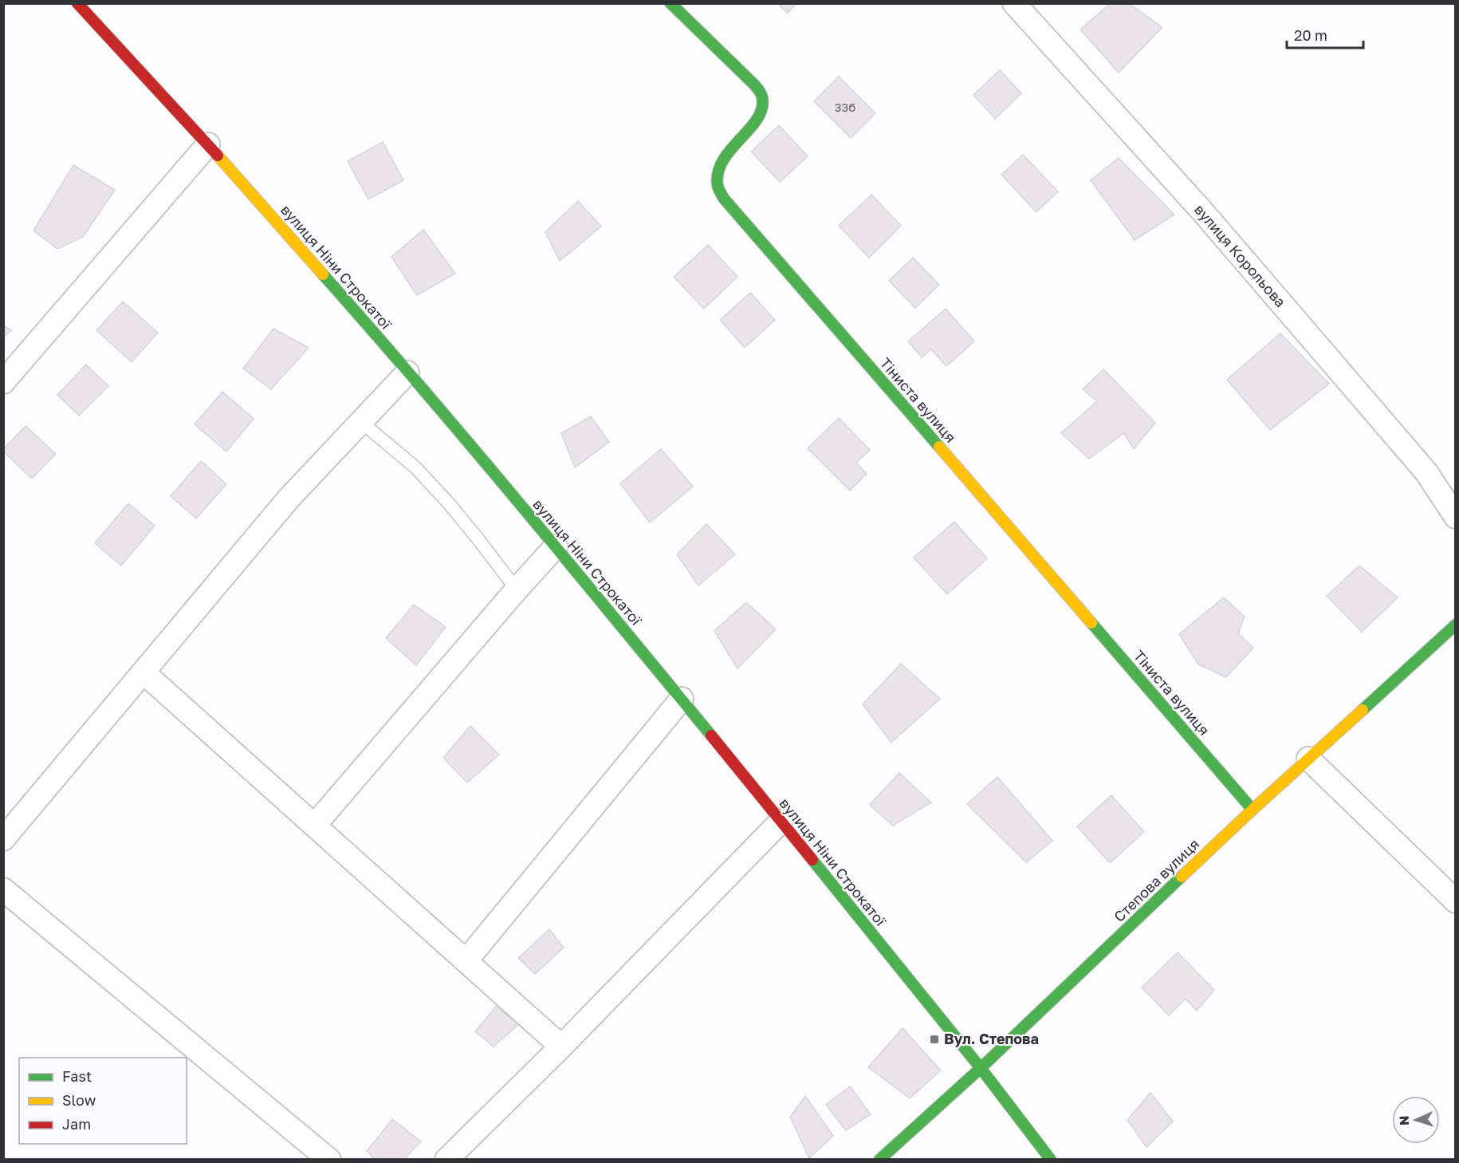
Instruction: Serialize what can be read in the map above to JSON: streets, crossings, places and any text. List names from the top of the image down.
{
  "streets": {
    "street": [
      "вулиця Корольова",
      "вулиця Ніни Строкатої",
      "Тіниста вулиця",
      "Степова вулиця"
    ]
  },
  "crossings": [
    ["вулиця Ніни Строкатої", "Степова вулиця"],
    ["Тіниста вулиця", "Степова вулиця"]
  ],
  "places": {
    "transit": ["Вул. Степова"]
  },
  "house_numbers": ["33б"],
  "legend": ["Fast", "Slow", "Jam"],
  "scale_bar": "20 m",
  "north": "left"
}
